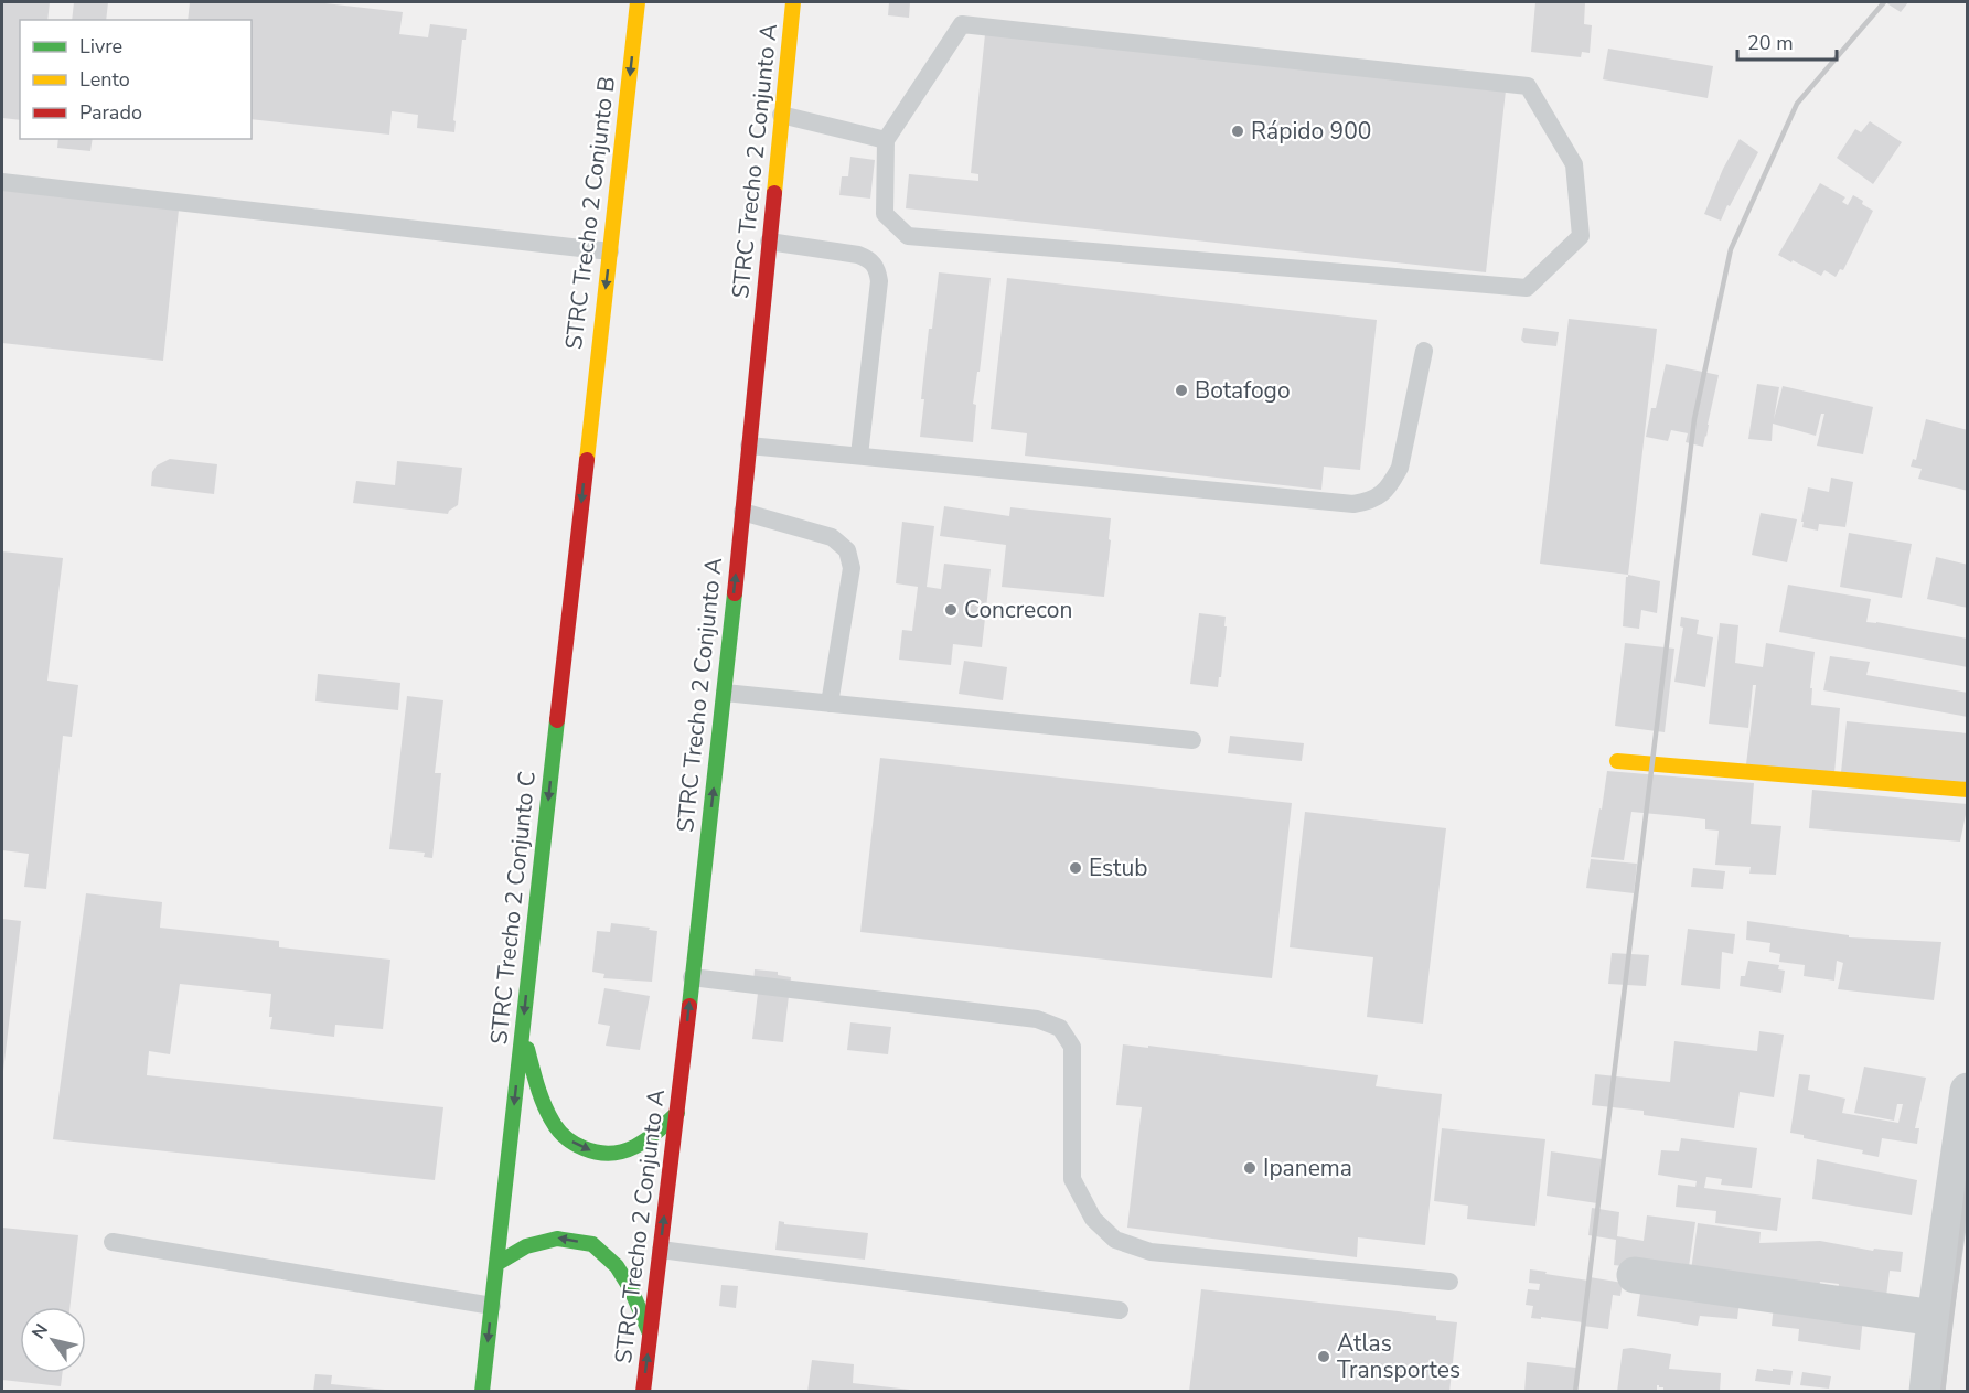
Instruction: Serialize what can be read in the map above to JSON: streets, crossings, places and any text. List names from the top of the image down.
{
  "streets": {
    "street": ["STRC Trecho 2 Conjunto A", "STRC Trecho 2 Conjunto B", "STRC Trecho 2 Conjunto C"]
  },
  "crossings": [
    ["STRC Trecho 2 Conjunto B", "STRC Trecho 2 Conjunto C"]
  ],
  "one_way": ["STRC Trecho 2 Conjunto A", "STRC Trecho 2 Conjunto B", "STRC Trecho 2 Conjunto C"],
  "places": [
    "Rápido 900",
    "Botafogo",
    "Concrecon",
    "Estub",
    "Ipanema",
    "Atlas Transportes"
  ],
  "legend": ["Livre", "Lento", "Parado"],
  "scale_bar": "20 m",
  "north": "top left"
}
